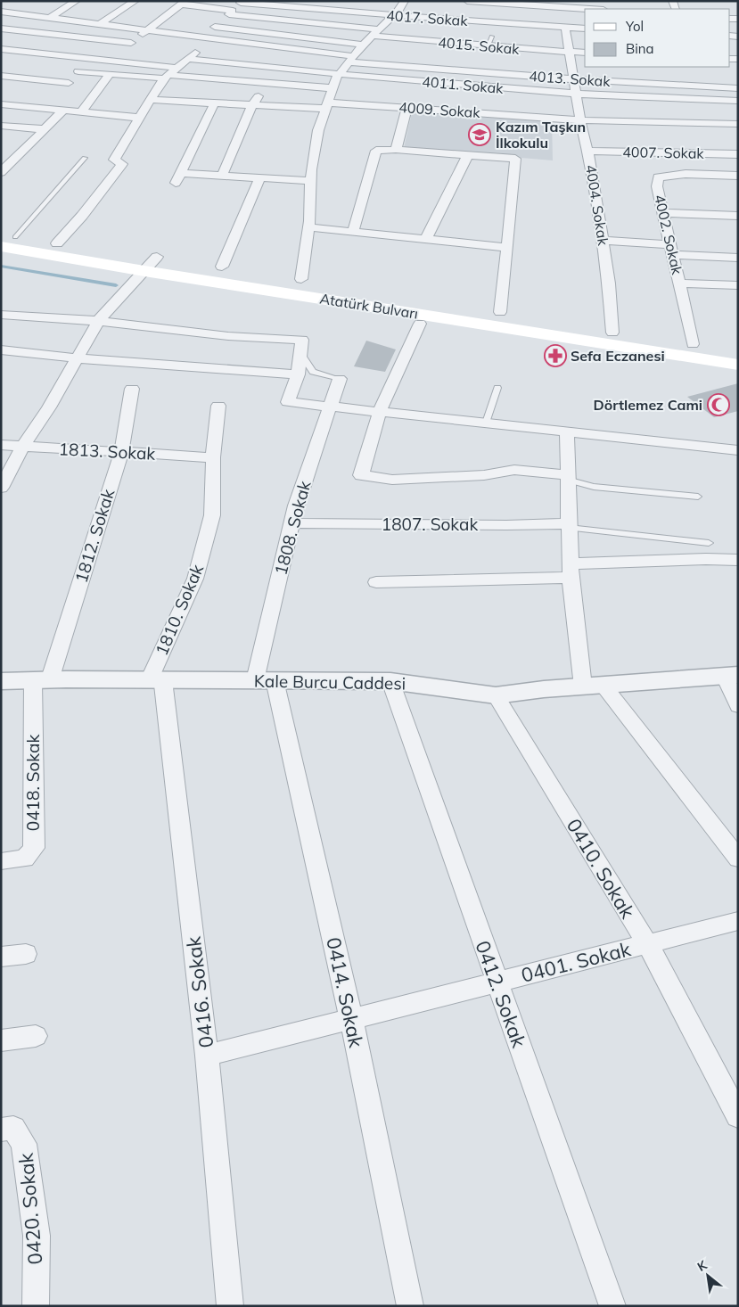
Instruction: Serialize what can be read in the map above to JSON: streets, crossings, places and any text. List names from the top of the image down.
{
  "streets": {
    "main road": ["Atatürk Bulvarı"],
    "street": [
      "4017. Sokak",
      "4015. Sokak",
      "4013. Sokak",
      "4011. Sokak",
      "4009. Sokak",
      "4007. Sokak",
      "4004. Sokak",
      "4002. Sokak",
      "1813. Sokak",
      "1807. Sokak",
      "1808. Sokak",
      "1812. Sokak",
      "1810. Sokak",
      "Kale Burcu Caddesi",
      "0418. Sokak",
      "0410. Sokak",
      "0401. Sokak",
      "0416. Sokak",
      "0414. Sokak",
      "0412. Sokak",
      "0420. Sokak"
    ]
  },
  "crossings": [
    ["4017. Sokak", "4004. Sokak"],
    ["4015. Sokak", "4004. Sokak"],
    ["4013. Sokak", "4004. Sokak"],
    ["4011. Sokak", "4004. Sokak"],
    ["4009. Sokak", "4004. Sokak"],
    ["4007. Sokak", "4004. Sokak"],
    ["4004. Sokak", "Atatürk Bulvarı"],
    ["4002. Sokak", "Atatürk Bulvarı"],
    ["1813. Sokak", "1812. Sokak"],
    ["1813. Sokak", "1810. Sokak"],
    ["1807. Sokak", "1808. Sokak"],
    ["1808. Sokak", "Kale Burcu Caddesi"],
    ["1808. Sokak", "0414. Sokak"],
    ["1812. Sokak", "Kale Burcu Caddesi"],
    ["1812. Sokak", "0418. Sokak"],
    ["1810. Sokak", "Kale Burcu Caddesi"],
    ["1810. Sokak", "0416. Sokak"],
    ["Kale Burcu Caddesi", "0418. Sokak"],
    ["Kale Burcu Caddesi", "0410. Sokak"],
    ["Kale Burcu Caddesi", "0416. Sokak"],
    ["Kale Burcu Caddesi", "0414. Sokak"],
    ["Kale Burcu Caddesi", "0412. Sokak"],
    ["0410. Sokak", "0401. Sokak"],
    ["0401. Sokak", "0416. Sokak"],
    ["0401. Sokak", "0414. Sokak"],
    ["0401. Sokak", "0412. Sokak"]
  ],
  "places": {
    "school or university": ["Kazım Taşkın İlkokulu"],
    "pharmacy": ["Sefa Eczanesi"],
    "mosque": ["Dörtlemez Cami"]
  },
  "legend": ["Yol", "Bina"],
  "north": "top left"
}
